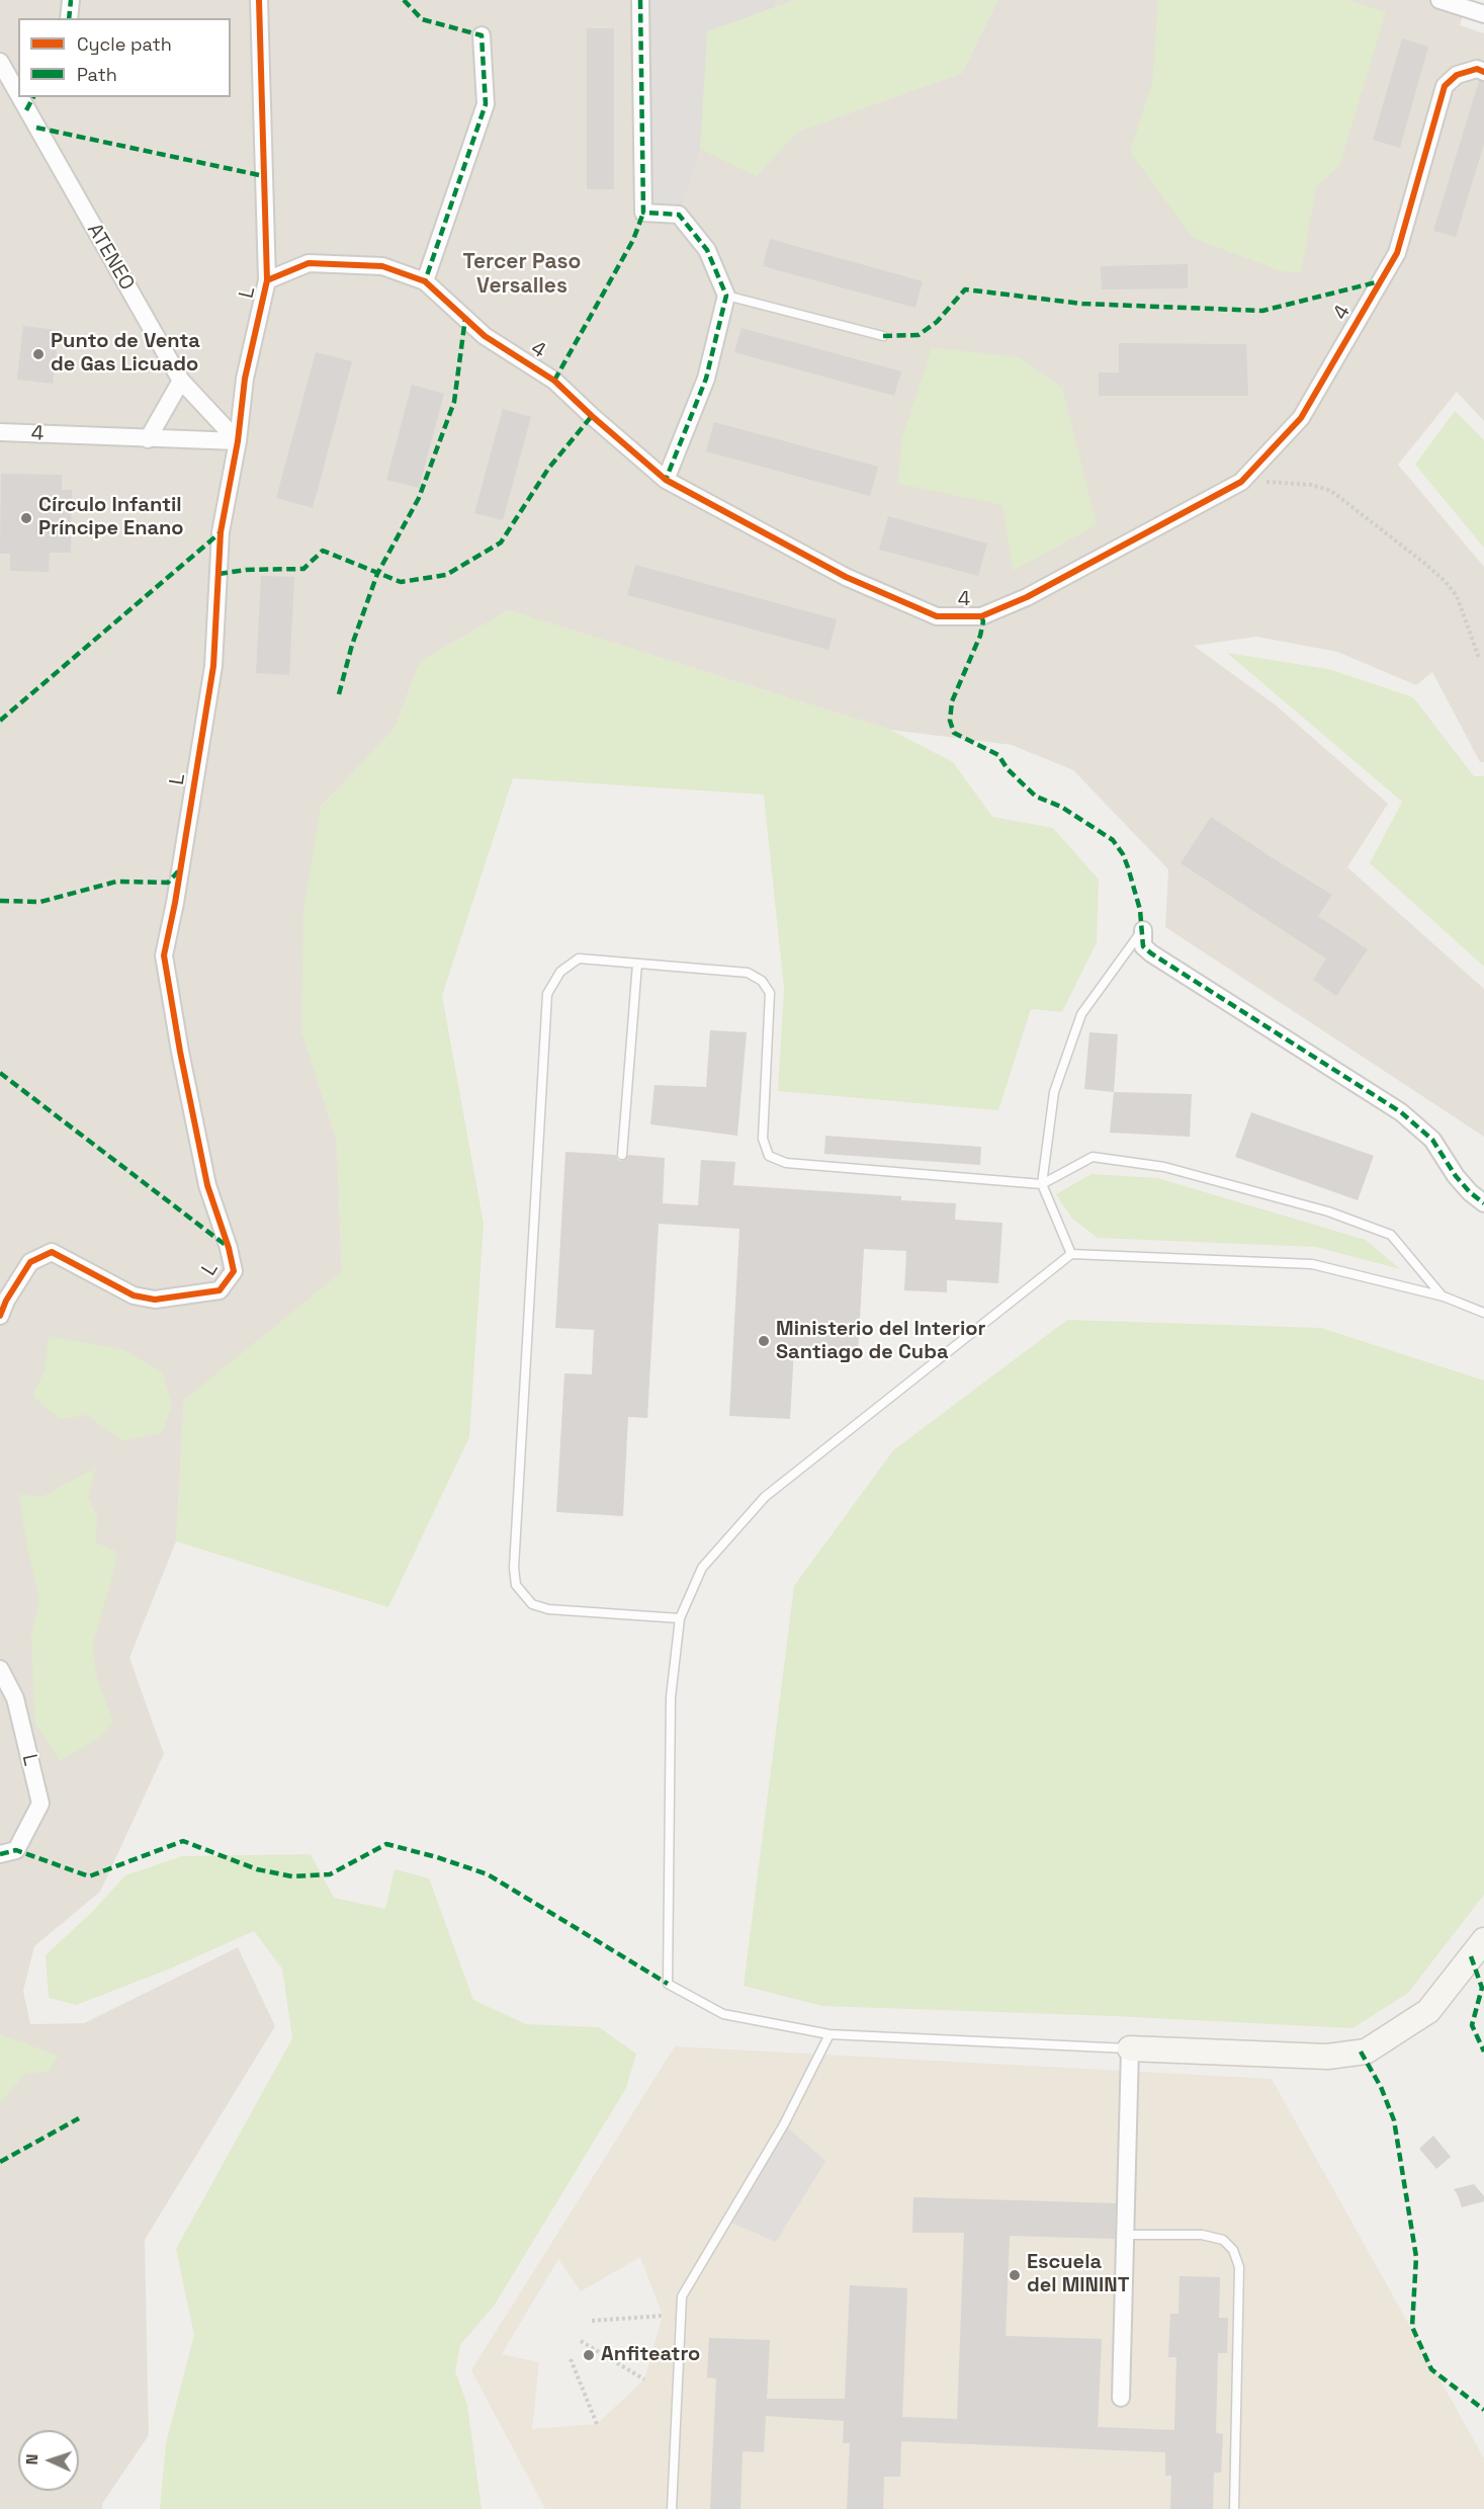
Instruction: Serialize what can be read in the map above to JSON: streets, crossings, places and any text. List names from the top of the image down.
{
  "streets": {
    "street": ["ATENEO", "L", "4"]
  },
  "crossings": [
    ["ATENEO", "L"],
    ["ATENEO", "4"],
    ["L", "4"]
  ],
  "districts": ["Tercer Paso Versalles"],
  "places": [
    "Punto de Venta de Gas Licuado",
    "Círculo Infantil Príncipe Enano",
    "Ministerio del Interior Santiago de Cuba",
    "Escuela del MININT",
    "Anfiteatro"
  ],
  "legend": ["Cycle path", "Path"],
  "north": "left"
}
